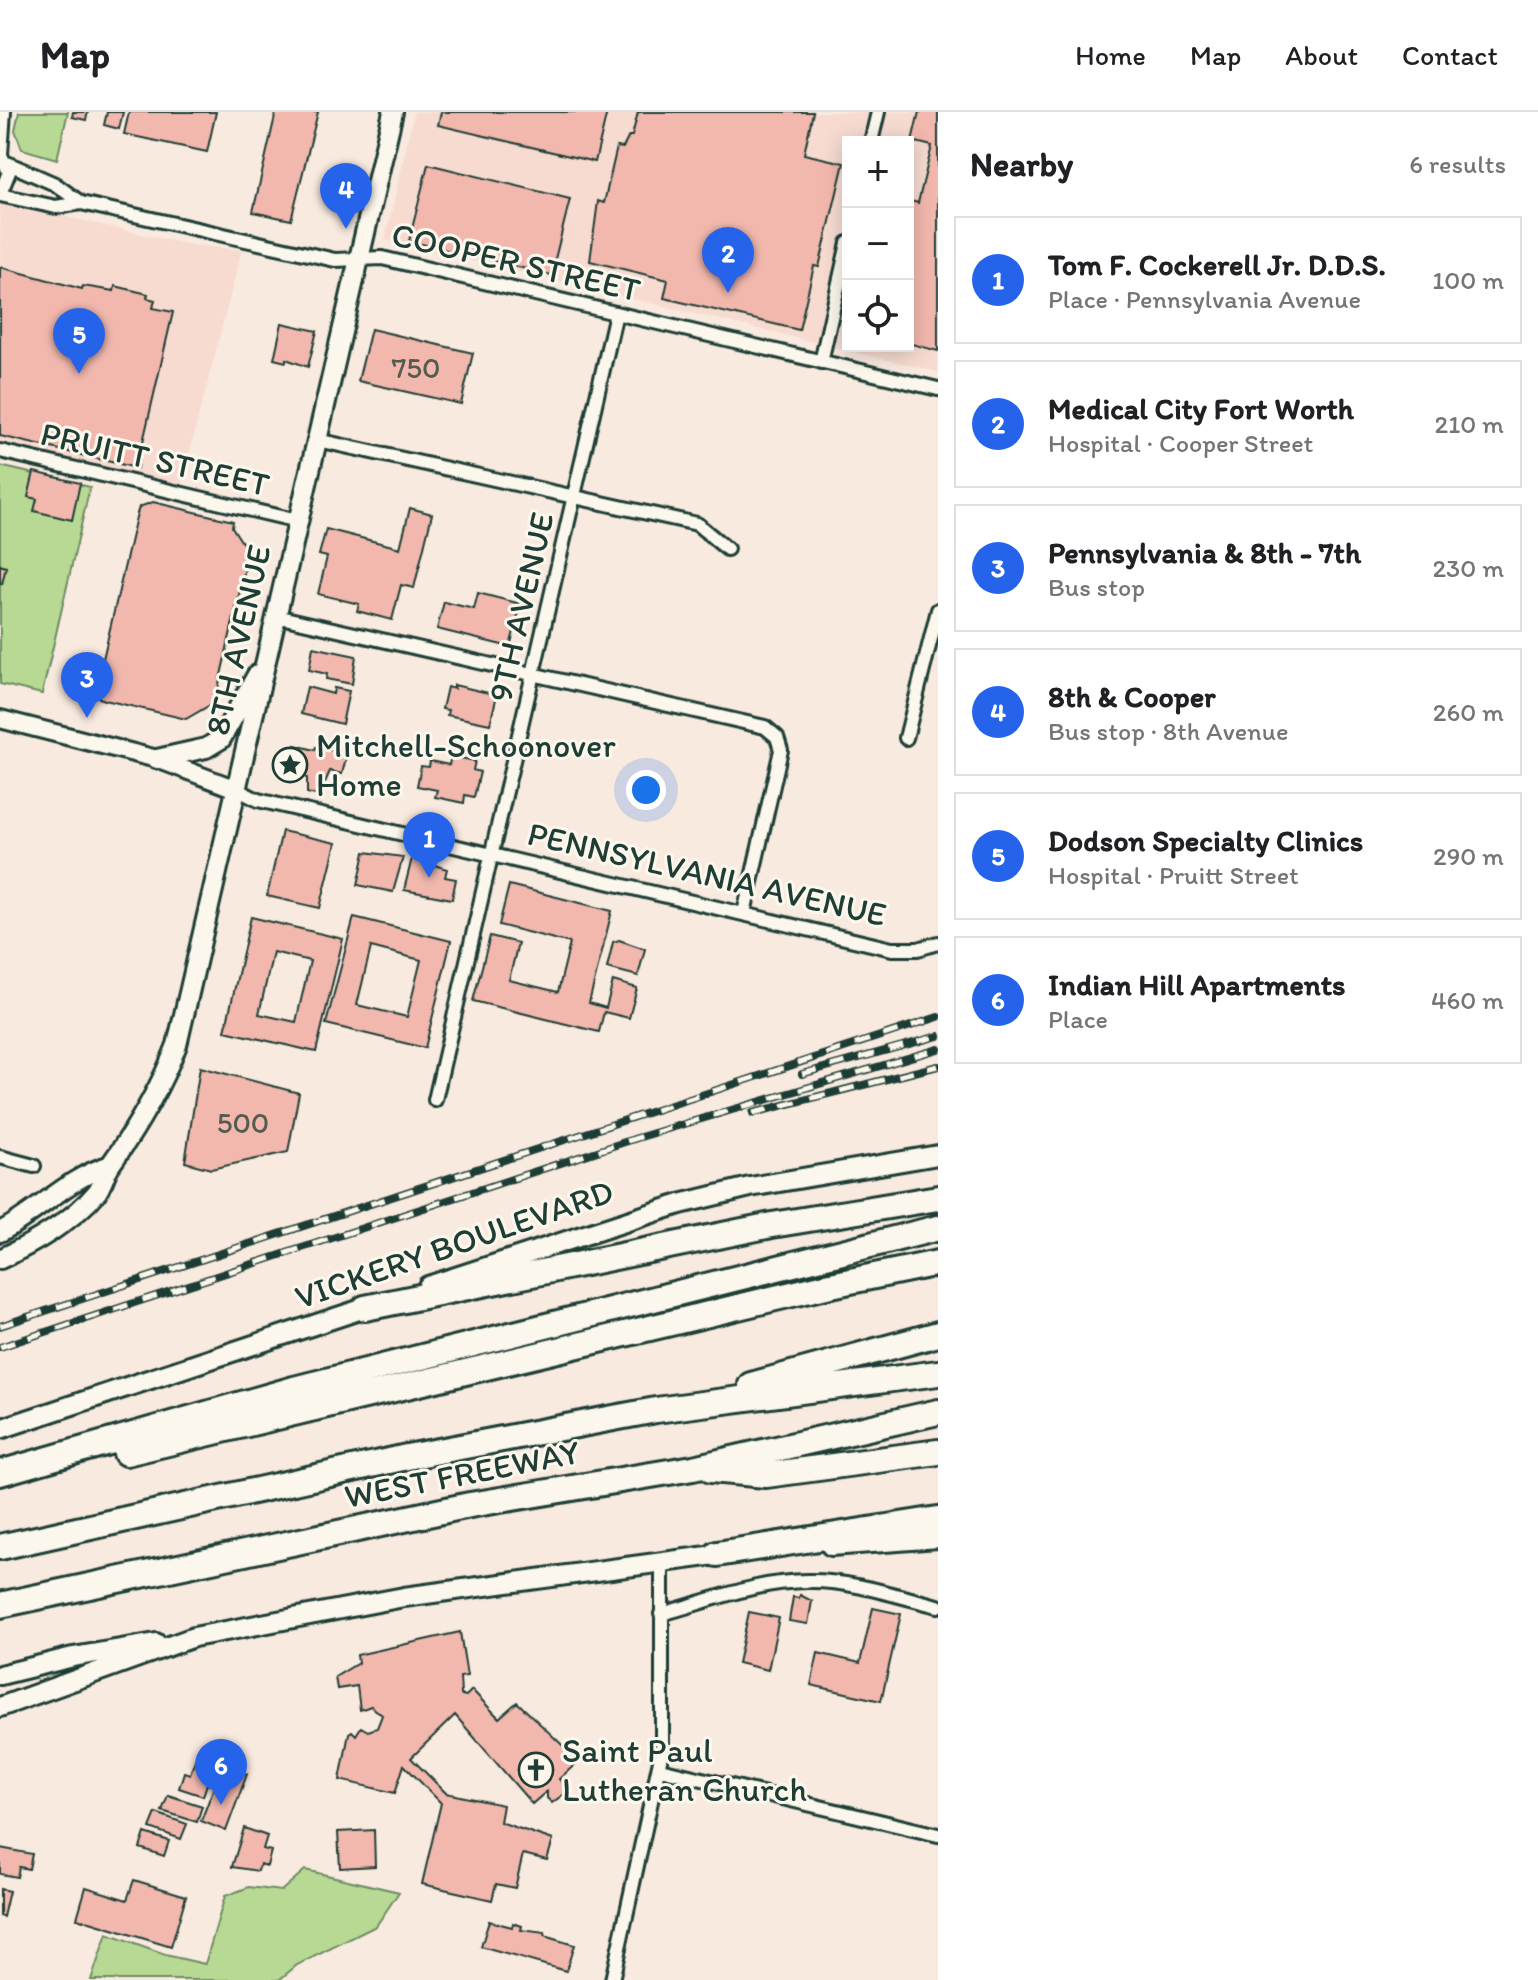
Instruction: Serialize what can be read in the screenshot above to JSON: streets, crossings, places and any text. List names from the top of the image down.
{
  "streets": {
    "highway": ["WEST FREEWAY"],
    "main road": ["8TH AVENUE", "VICKERY BOULEVARD"],
    "street": [
      "COOPER STREET",
      "PRUITT STREET",
      "9TH AVENUE",
      "PENNSYLVANIA AVENUE"
    ]
  },
  "crossings": [
    ["COOPER STREET", "9TH AVENUE"],
    ["COOPER STREET", "8TH AVENUE"],
    ["PRUITT STREET", "8TH AVENUE"],
    ["9TH AVENUE", "PENNSYLVANIA AVENUE"],
    ["8TH AVENUE", "PENNSYLVANIA AVENUE"]
  ],
  "places": {
    "place": ["Mitchell-Schoonover Home"],
    "church": ["Saint Paul Lutheran Church"]
  },
  "house_numbers": ["750", "500"],
  "page": {
    "header": "Map",
    "nav": [
      "Home",
      "Map",
      "About",
      "Contact"
    ],
    "heading": ["Nearby", "6 results"],
    "map_buttons": ["+", "−"],
    "pins": [
      "4",
      "2",
      "5",
      "3",
      "1",
      "6"
    ],
    "list": [
      {
        "mark": "1",
        "name": "Tom F. Cockerell Jr. D.D.S.",
        "note": "Place · Pennsylvania Avenue",
        "value": "100 m"
      },
      {
        "mark": "2",
        "name": "Medical City Fort Worth",
        "note": "Hospital · Cooper Street",
        "value": "210 m"
      },
      {
        "mark": "3",
        "name": "Pennsylvania & 8th - 7th",
        "note": "Bus stop",
        "value": "230 m"
      },
      {
        "mark": "4",
        "name": "8th & Cooper",
        "note": "Bus stop · 8th Avenue",
        "value": "260 m"
      },
      {
        "mark": "5",
        "name": "Dodson Specialty Clinics",
        "note": "Hospital · Pruitt Street",
        "value": "290 m"
      },
      {
        "mark": "6",
        "name": "Indian Hill Apartments",
        "note": "Place",
        "value": "460 m"
      }
    ]
  }
}
